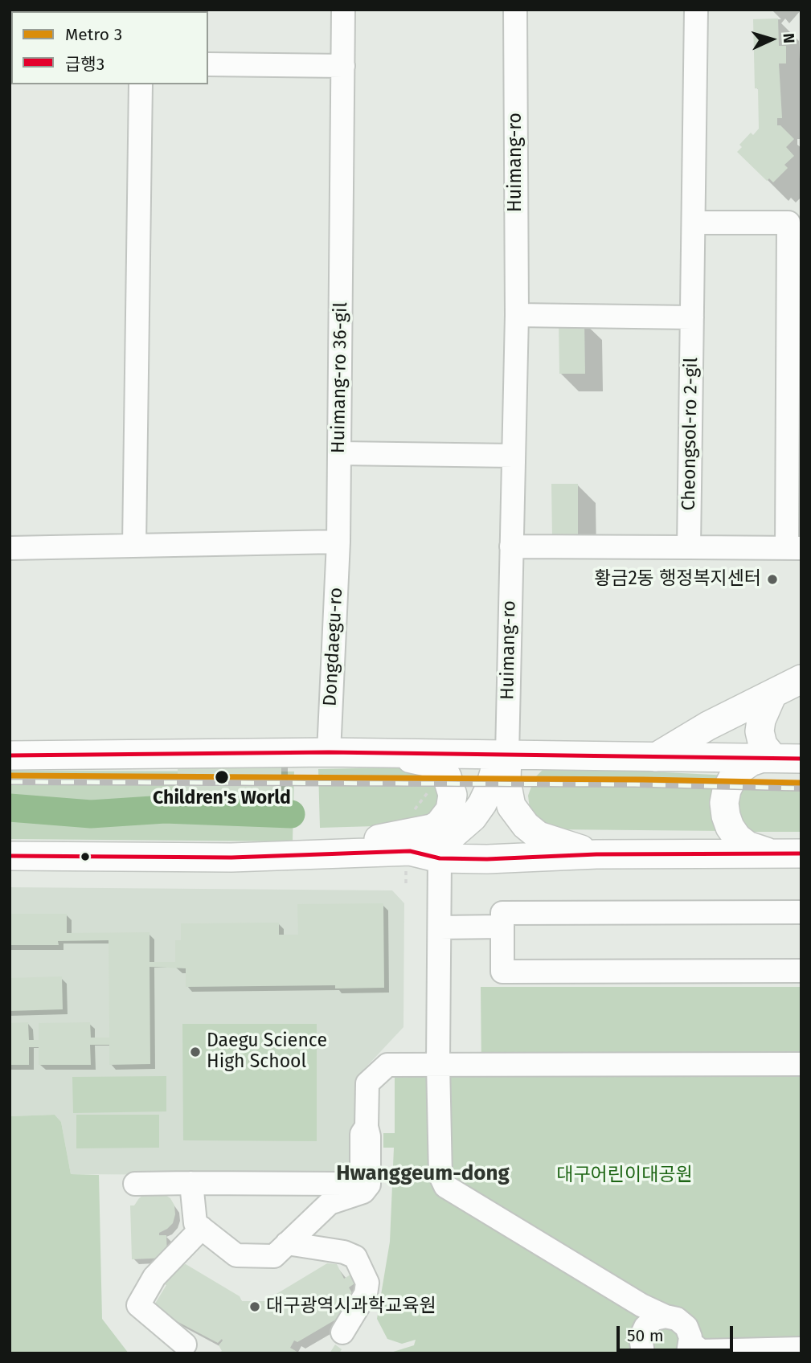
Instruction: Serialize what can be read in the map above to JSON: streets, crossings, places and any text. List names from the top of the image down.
{
  "streets": {
    "street": [
      "Huimang-ro",
      "Huimang-ro 36-gil",
      "Cheongsol-ro 2-gil",
      "Dongdaegu-ro"
    ]
  },
  "crossings": [
    ["Huimang-ro 36-gil", "Dongdaegu-ro"]
  ],
  "districts": ["Hwanggeum-dong"],
  "parks": ["대구어린이대공원"],
  "places": [
    "황금2동 행정복지센터",
    "Children's World",
    "Daegu Science High School",
    "대구광역시과학교육원"
  ],
  "lines": ["transit line 급행3", "metro line 3"],
  "legend": ["Metro 3", "급행3"],
  "scale_bar": "50 m",
  "north": "right"
}
